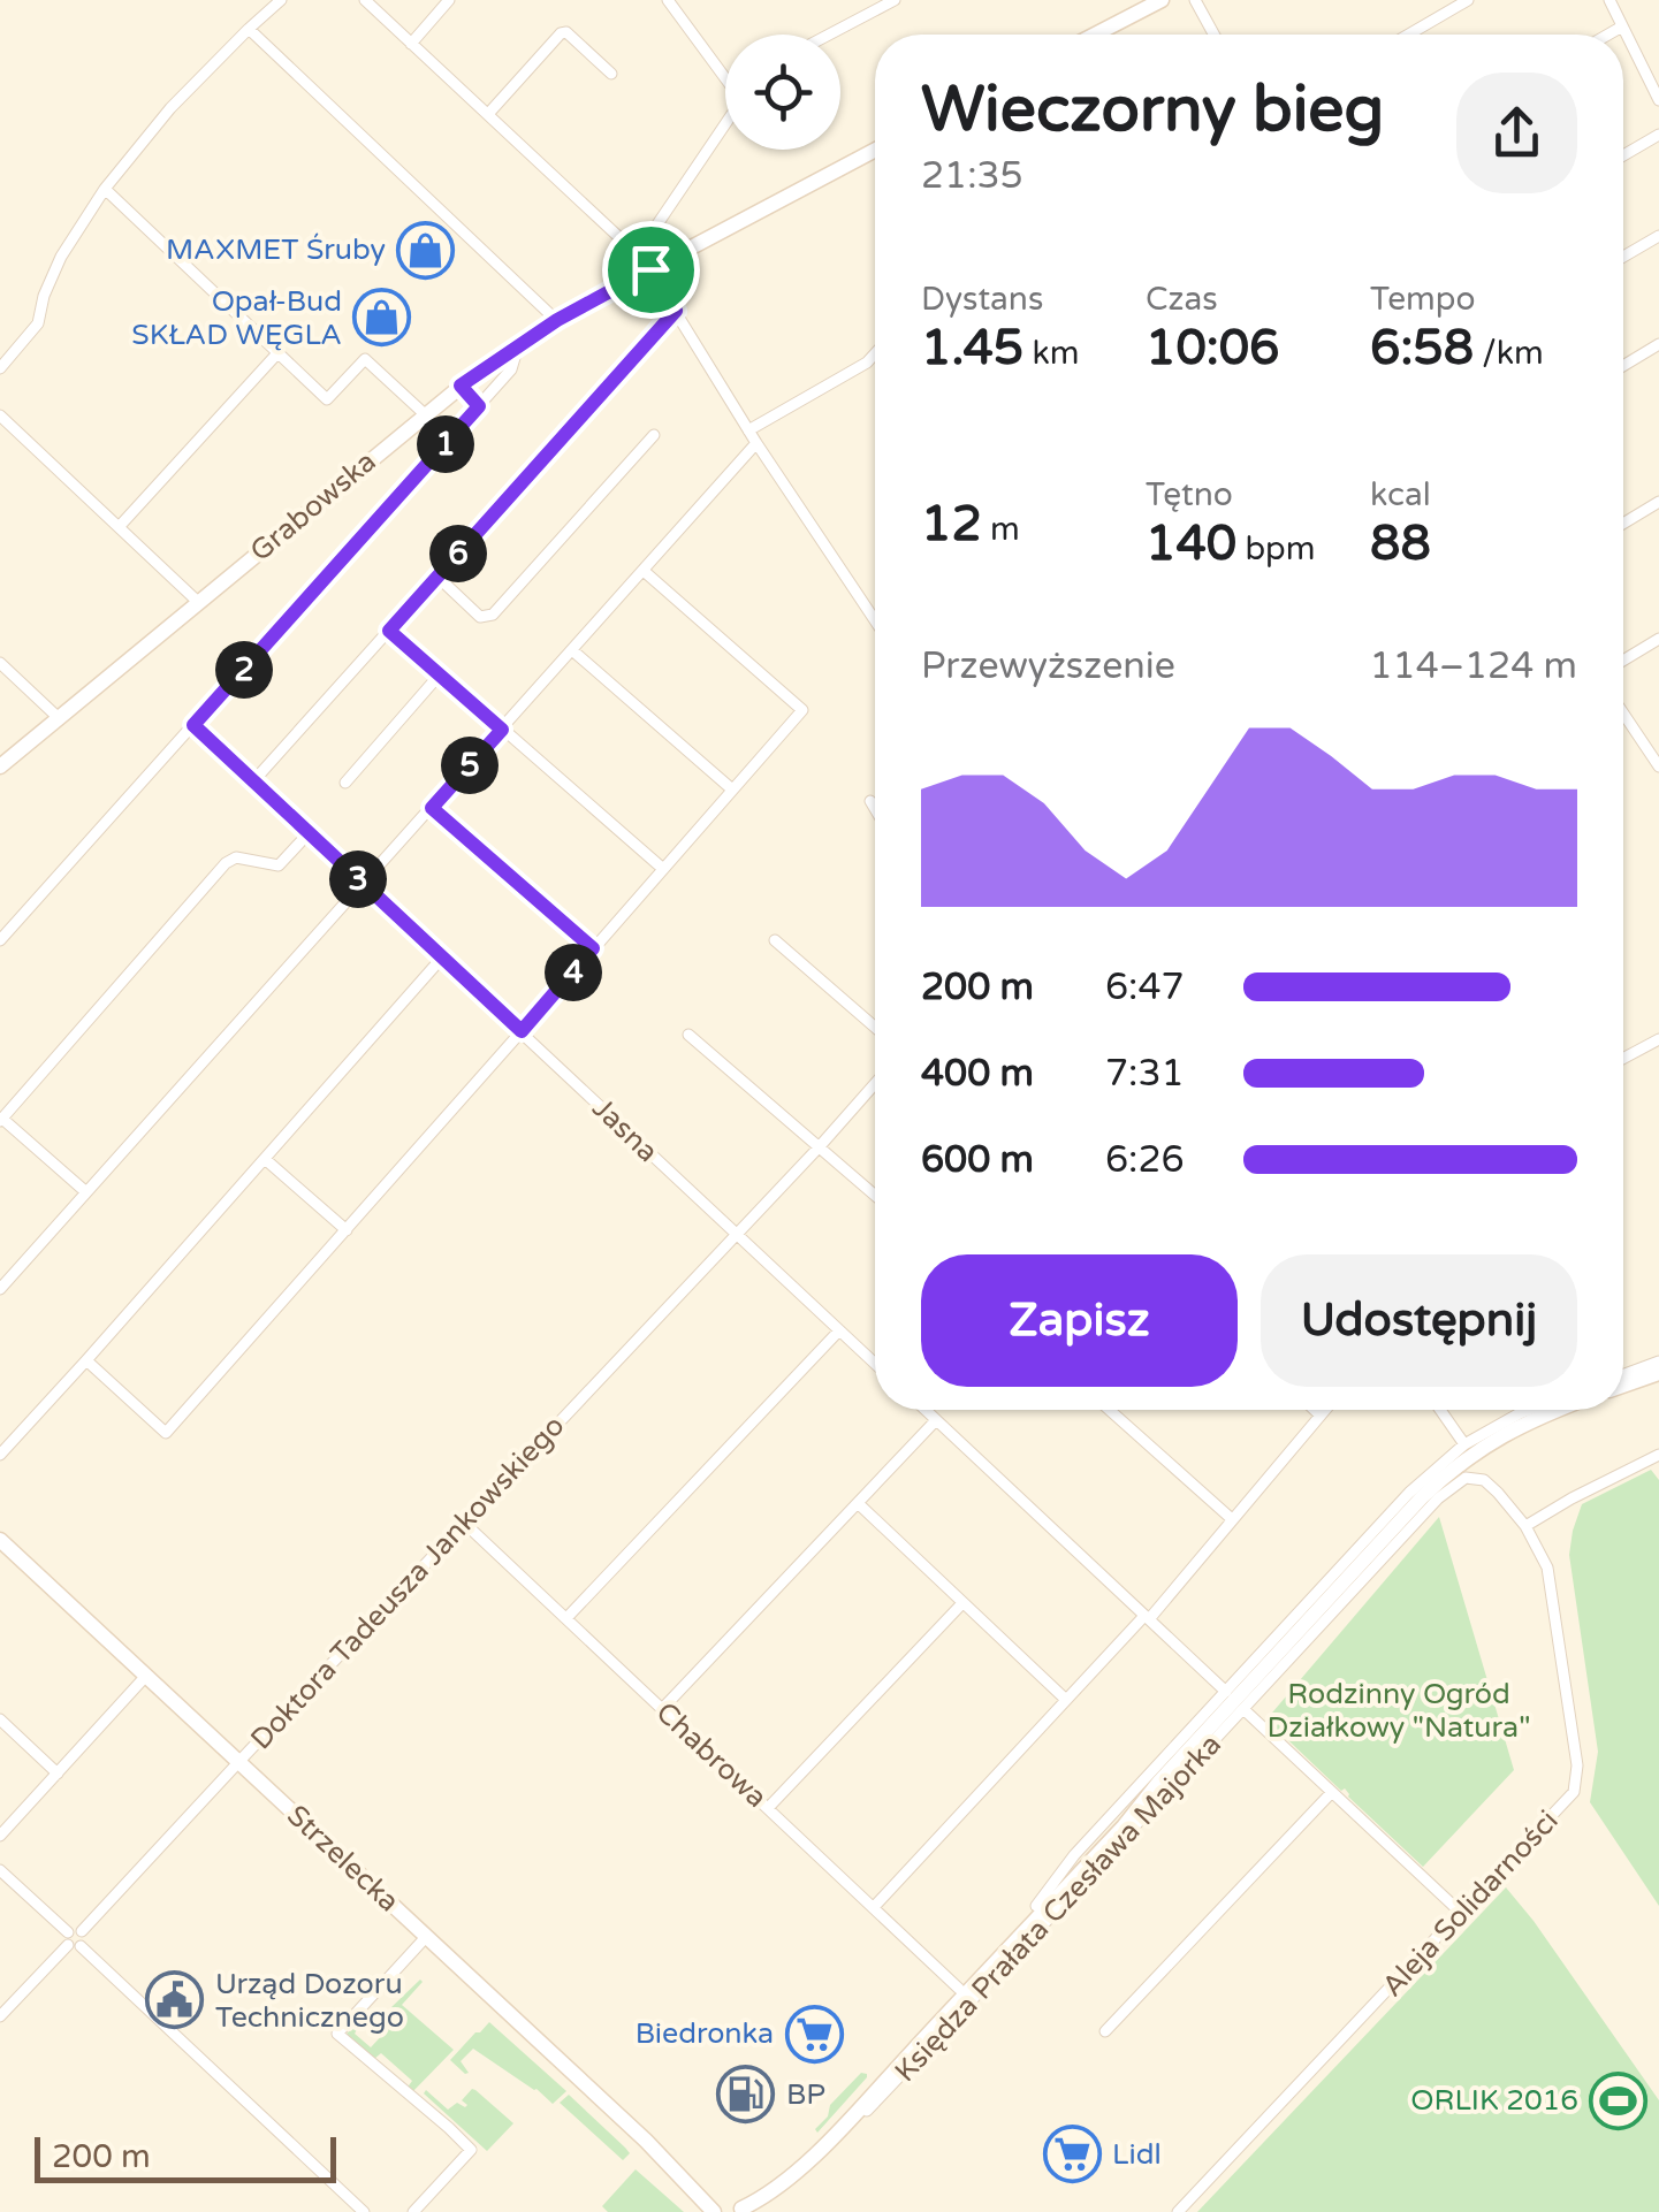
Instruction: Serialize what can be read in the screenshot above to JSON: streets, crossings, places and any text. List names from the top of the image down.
{
  "streets": {
    "street": [
      "Grabowska",
      "Jasna",
      "Doktora Tadeusza Jankowskiego",
      "Chabrowa",
      "Strzelecka",
      "Aleja Solidarności",
      "Księdza Prałata Czesława Majorka"
    ]
  },
  "crossings": [
    ["Jasna", "Doktora Tadeusza Jankowskiego"],
    ["Doktora Tadeusza Jankowskiego", "Chabrowa"],
    ["Doktora Tadeusza Jankowskiego", "Strzelecka"],
    ["Chabrowa", "Księdza Prałata Czesława Majorka"],
    ["Strzelecka", "Księdza Prałata Czesława Majorka"],
    ["Aleja Solidarności", "Księdza Prałata Czesława Majorka"]
  ],
  "parks": ["Rodzinny Ogród Działkowy \"Natura\""],
  "places": {
    "shop": ["MAXMET Śruby", "Opał-Bud SKŁAD WĘGLA"],
    "public building": ["Urząd Dozoru Technicznego"],
    "supermarket": ["Biedronka", "Lidl"],
    "fuel station": ["BP"],
    "sports": ["ORLIK 2016"]
  },
  "scale_bar": "200 m",
  "page": {
    "heading": ["Wieczorny bieg", "21:35"],
    "stats": [
      ["Dystans", "1.45 km"],
      ["Czas", "10:06"],
      ["Tempo", "6:58 /km"],
      ["12 m"],
      ["Tętno", "140 bpm"],
      ["kcal", "88"]
    ],
    "pins": [
      "1",
      "6",
      "2",
      "5",
      "3",
      "4"
    ],
    "chart": ["Przewyższenie", "114–124 m"],
    "list": [
      {
        "name": "200 m",
        "note": "6:47"
      },
      {
        "name": "400 m",
        "note": "7:31"
      },
      {
        "name": "600 m",
        "note": "6:26"
      }
    ],
    "buttons": ["Zapisz", "Udostępnij"],
    "scale": "200 m"
  }
}
